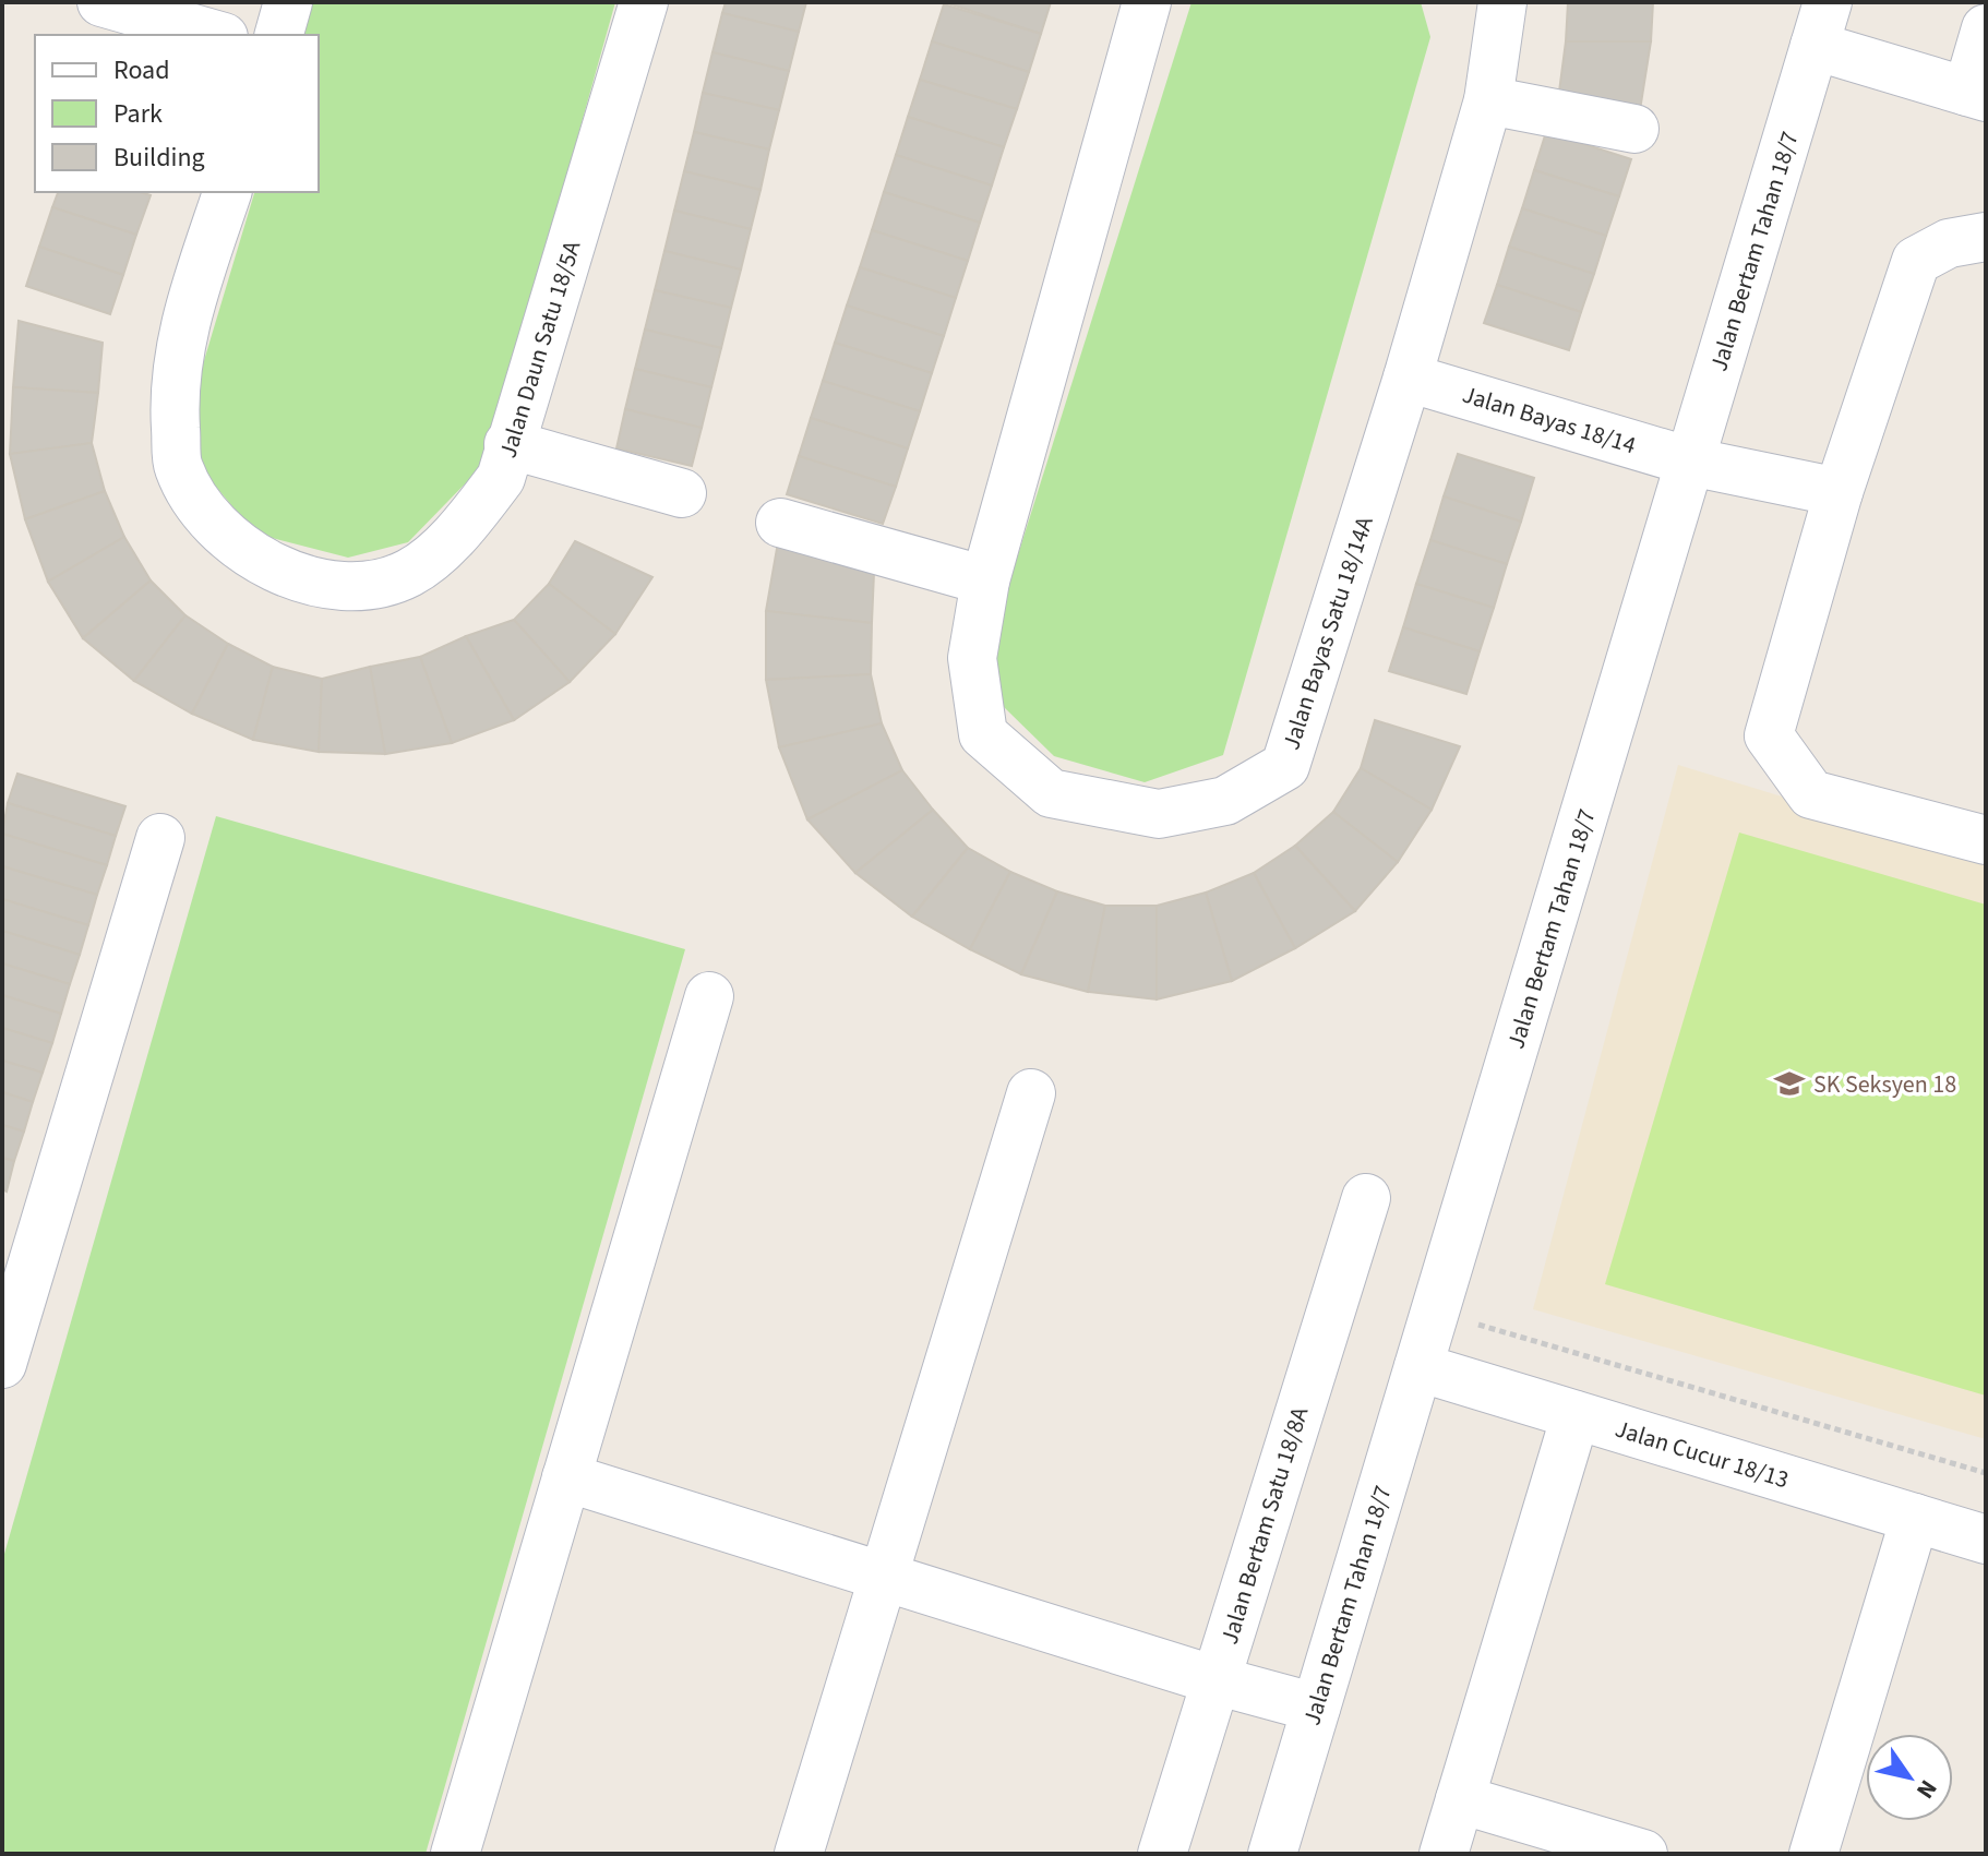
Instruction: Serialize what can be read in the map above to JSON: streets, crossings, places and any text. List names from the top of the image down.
{
  "streets": {
    "street": [
      "Jalan Bertam Tahan 18/7",
      "Jalan Daun Satu 18/5A",
      "Jalan Bayas 18/14",
      "Jalan Bayas Satu 18/14A",
      "Jalan Cucur 18/13",
      "Jalan Bertam Satu 18/8A"
    ]
  },
  "crossings": [
    ["Jalan Bertam Tahan 18/7", "Jalan Bayas 18/14"],
    ["Jalan Bertam Tahan 18/7", "Jalan Cucur 18/13"],
    ["Jalan Bayas 18/14", "Jalan Bayas Satu 18/14A"]
  ],
  "places": {
    "school or university": ["SK Seksyen 18"]
  },
  "legend": ["Road", "Park", "Building"],
  "north": "bottom right"
}
